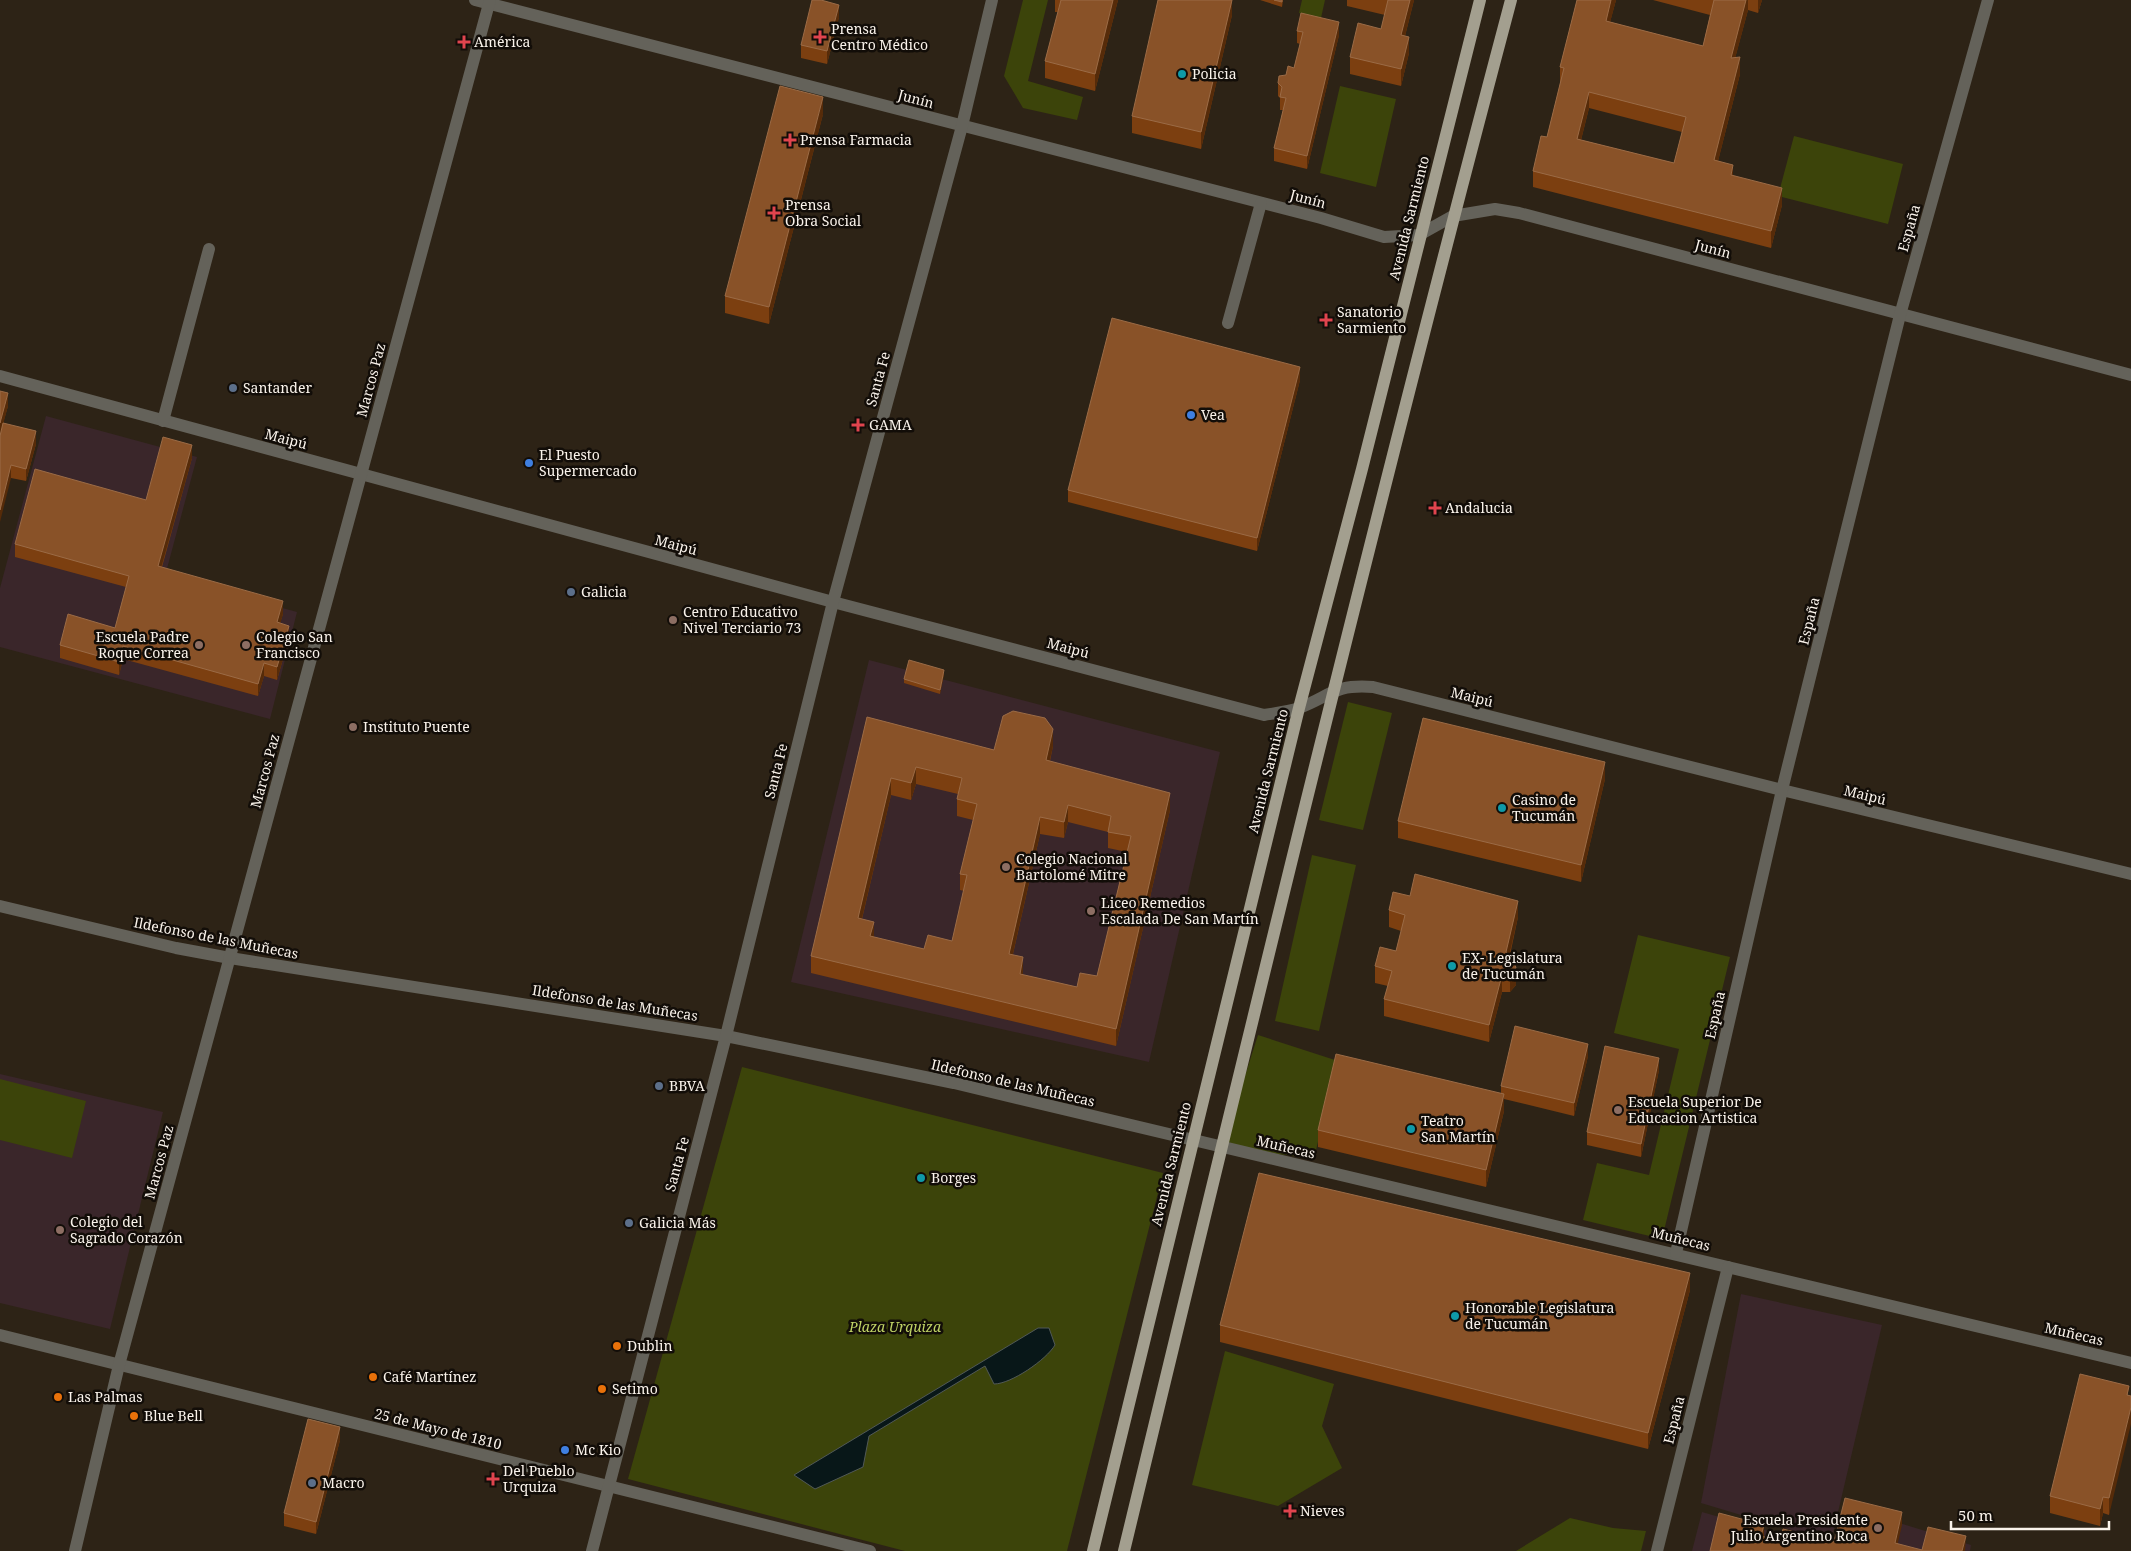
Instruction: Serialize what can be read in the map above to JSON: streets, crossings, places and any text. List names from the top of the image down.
{
  "streets": {
    "main road": ["Avenida Sarmiento"],
    "street": [
      "Junín",
      "España",
      "Santa Fe",
      "Marcos Paz",
      "Maipú",
      "Ildefonso de las Muñecas",
      "Muñecas",
      "25 de Mayo de 1810"
    ]
  },
  "crossings": [
    ["Junín", "Avenida Sarmiento"],
    ["Junín", "España"],
    ["Junín", "Santa Fe"],
    ["Junín", "Marcos Paz"],
    ["Avenida Sarmiento", "Maipú"],
    ["Avenida Sarmiento", "Ildefonso de las Muñecas"],
    ["España", "Maipú"],
    ["España", "Muñecas"],
    ["Santa Fe", "Maipú"],
    ["Santa Fe", "Ildefonso de las Muñecas"],
    ["Santa Fe", "25 de Mayo de 1810"],
    ["Marcos Paz", "Maipú"],
    ["Marcos Paz", "Ildefonso de las Muñecas"],
    ["Marcos Paz", "25 de Mayo de 1810"],
    ["Ildefonso de las Muñecas", "Muñecas"]
  ],
  "parks": ["Plaza Urquiza"],
  "places": {
    "health": [
      "Prensa Centro Médico",
      "América",
      "Prensa Farmacia",
      "Prensa Obra Social",
      "Sanatorio Sarmiento",
      "GAMA",
      "Andalucia",
      "Del Pueblo Urquiza",
      "Nieves"
    ],
    "other": [
      "Policia",
      "Santander",
      "Vea",
      "El Puesto Supermercado",
      "Galicia",
      "Centro Educativo Nivel Terciario 73",
      "Escuela Padre Roque Correa",
      "Colegio San Francisco",
      "Instituto Puente",
      "Casino de Tucumán",
      "Colegio Nacional Bartolomé Mitre",
      "Liceo Remedios Escalada De San Martín",
      "EX- Legislatura de Tucumán",
      "BBVA",
      "Escuela Superior De Educacion Artistica",
      "Teatro San Martín",
      "Borges",
      "Galicia Más",
      "Colegio del Sagrado Corazón",
      "Honorable Legislatura de Tucumán",
      "Dublin",
      "Café Martínez",
      "Setimo",
      "Las Palmas",
      "Blue Bell",
      "Mc Kio",
      "Macro",
      "Escuela Presidente Julio Argentino Roca"
    ]
  },
  "scale_bar": "50 m"
}
